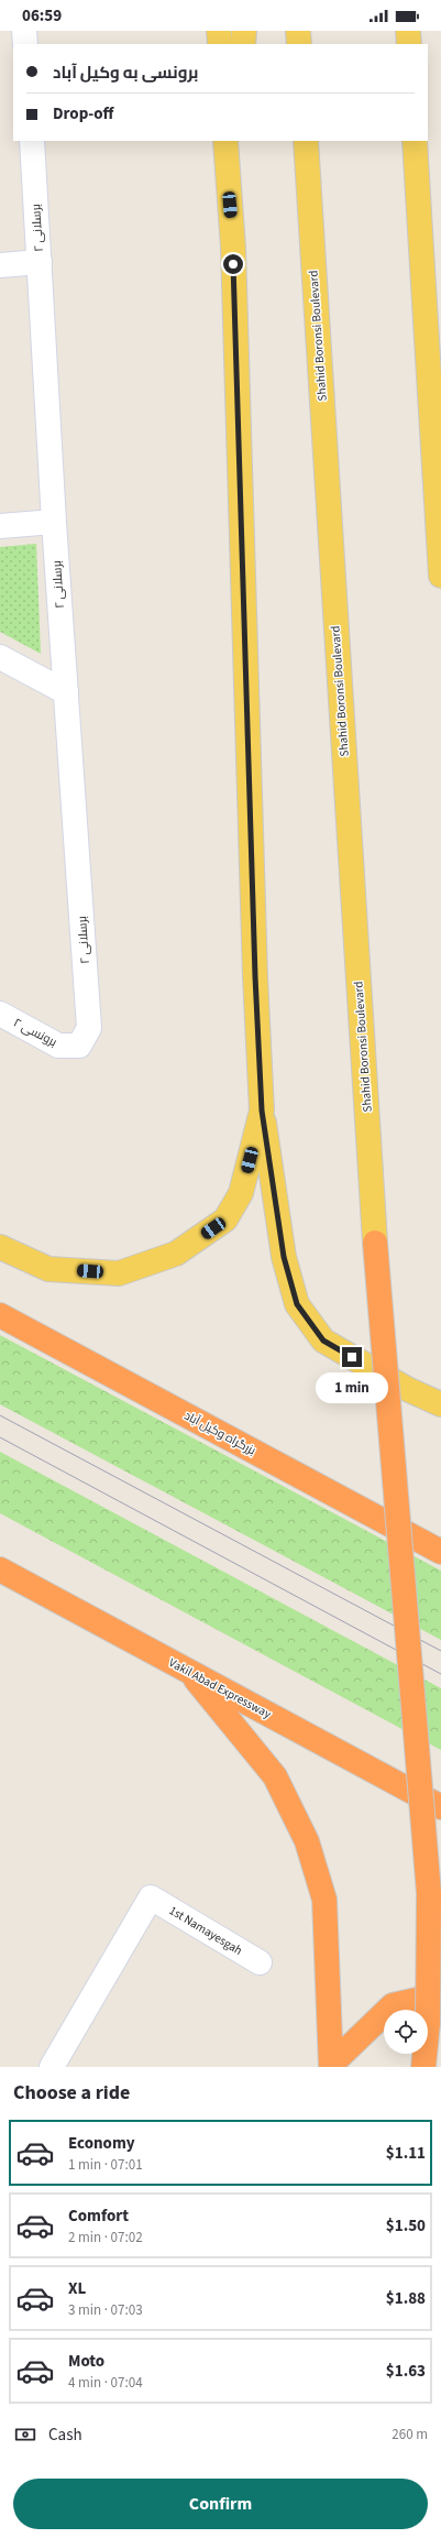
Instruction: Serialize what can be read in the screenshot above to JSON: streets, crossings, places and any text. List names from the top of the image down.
{
  "streets": {
    "highway": ["بزرگراه وکیل آباد", "Vakil Abad Expressway"],
    "main road": ["Shahid Boronsi Boulevard"],
    "street": ["برسلانی ۲", "برونسی ۲", "1st Namayesgah"]
  },
  "crossings": [
    ["برسلانی ۲", "برونسی ۲"]
  ],
  "page": {
    "status": "06:59",
    "banner": ["برونسی به وکیل آباد", "Drop-off"],
    "bubble": "1 min",
    "heading": "Choose a ride",
    "list": [
      {
        "name": "Economy",
        "note": "1 min · 07:01",
        "value": "$1.11"
      },
      {
        "name": "Comfort",
        "note": "2 min · 07:02",
        "value": "$1.50"
      },
      {
        "name": "XL",
        "note": "3 min · 07:03",
        "value": "$1.88"
      },
      {
        "name": "Moto",
        "note": "4 min · 07:04",
        "value": "$1.63"
      }
    ],
    "pay": ["Cash", "260 m"],
    "buttons": "Confirm"
  }
}
